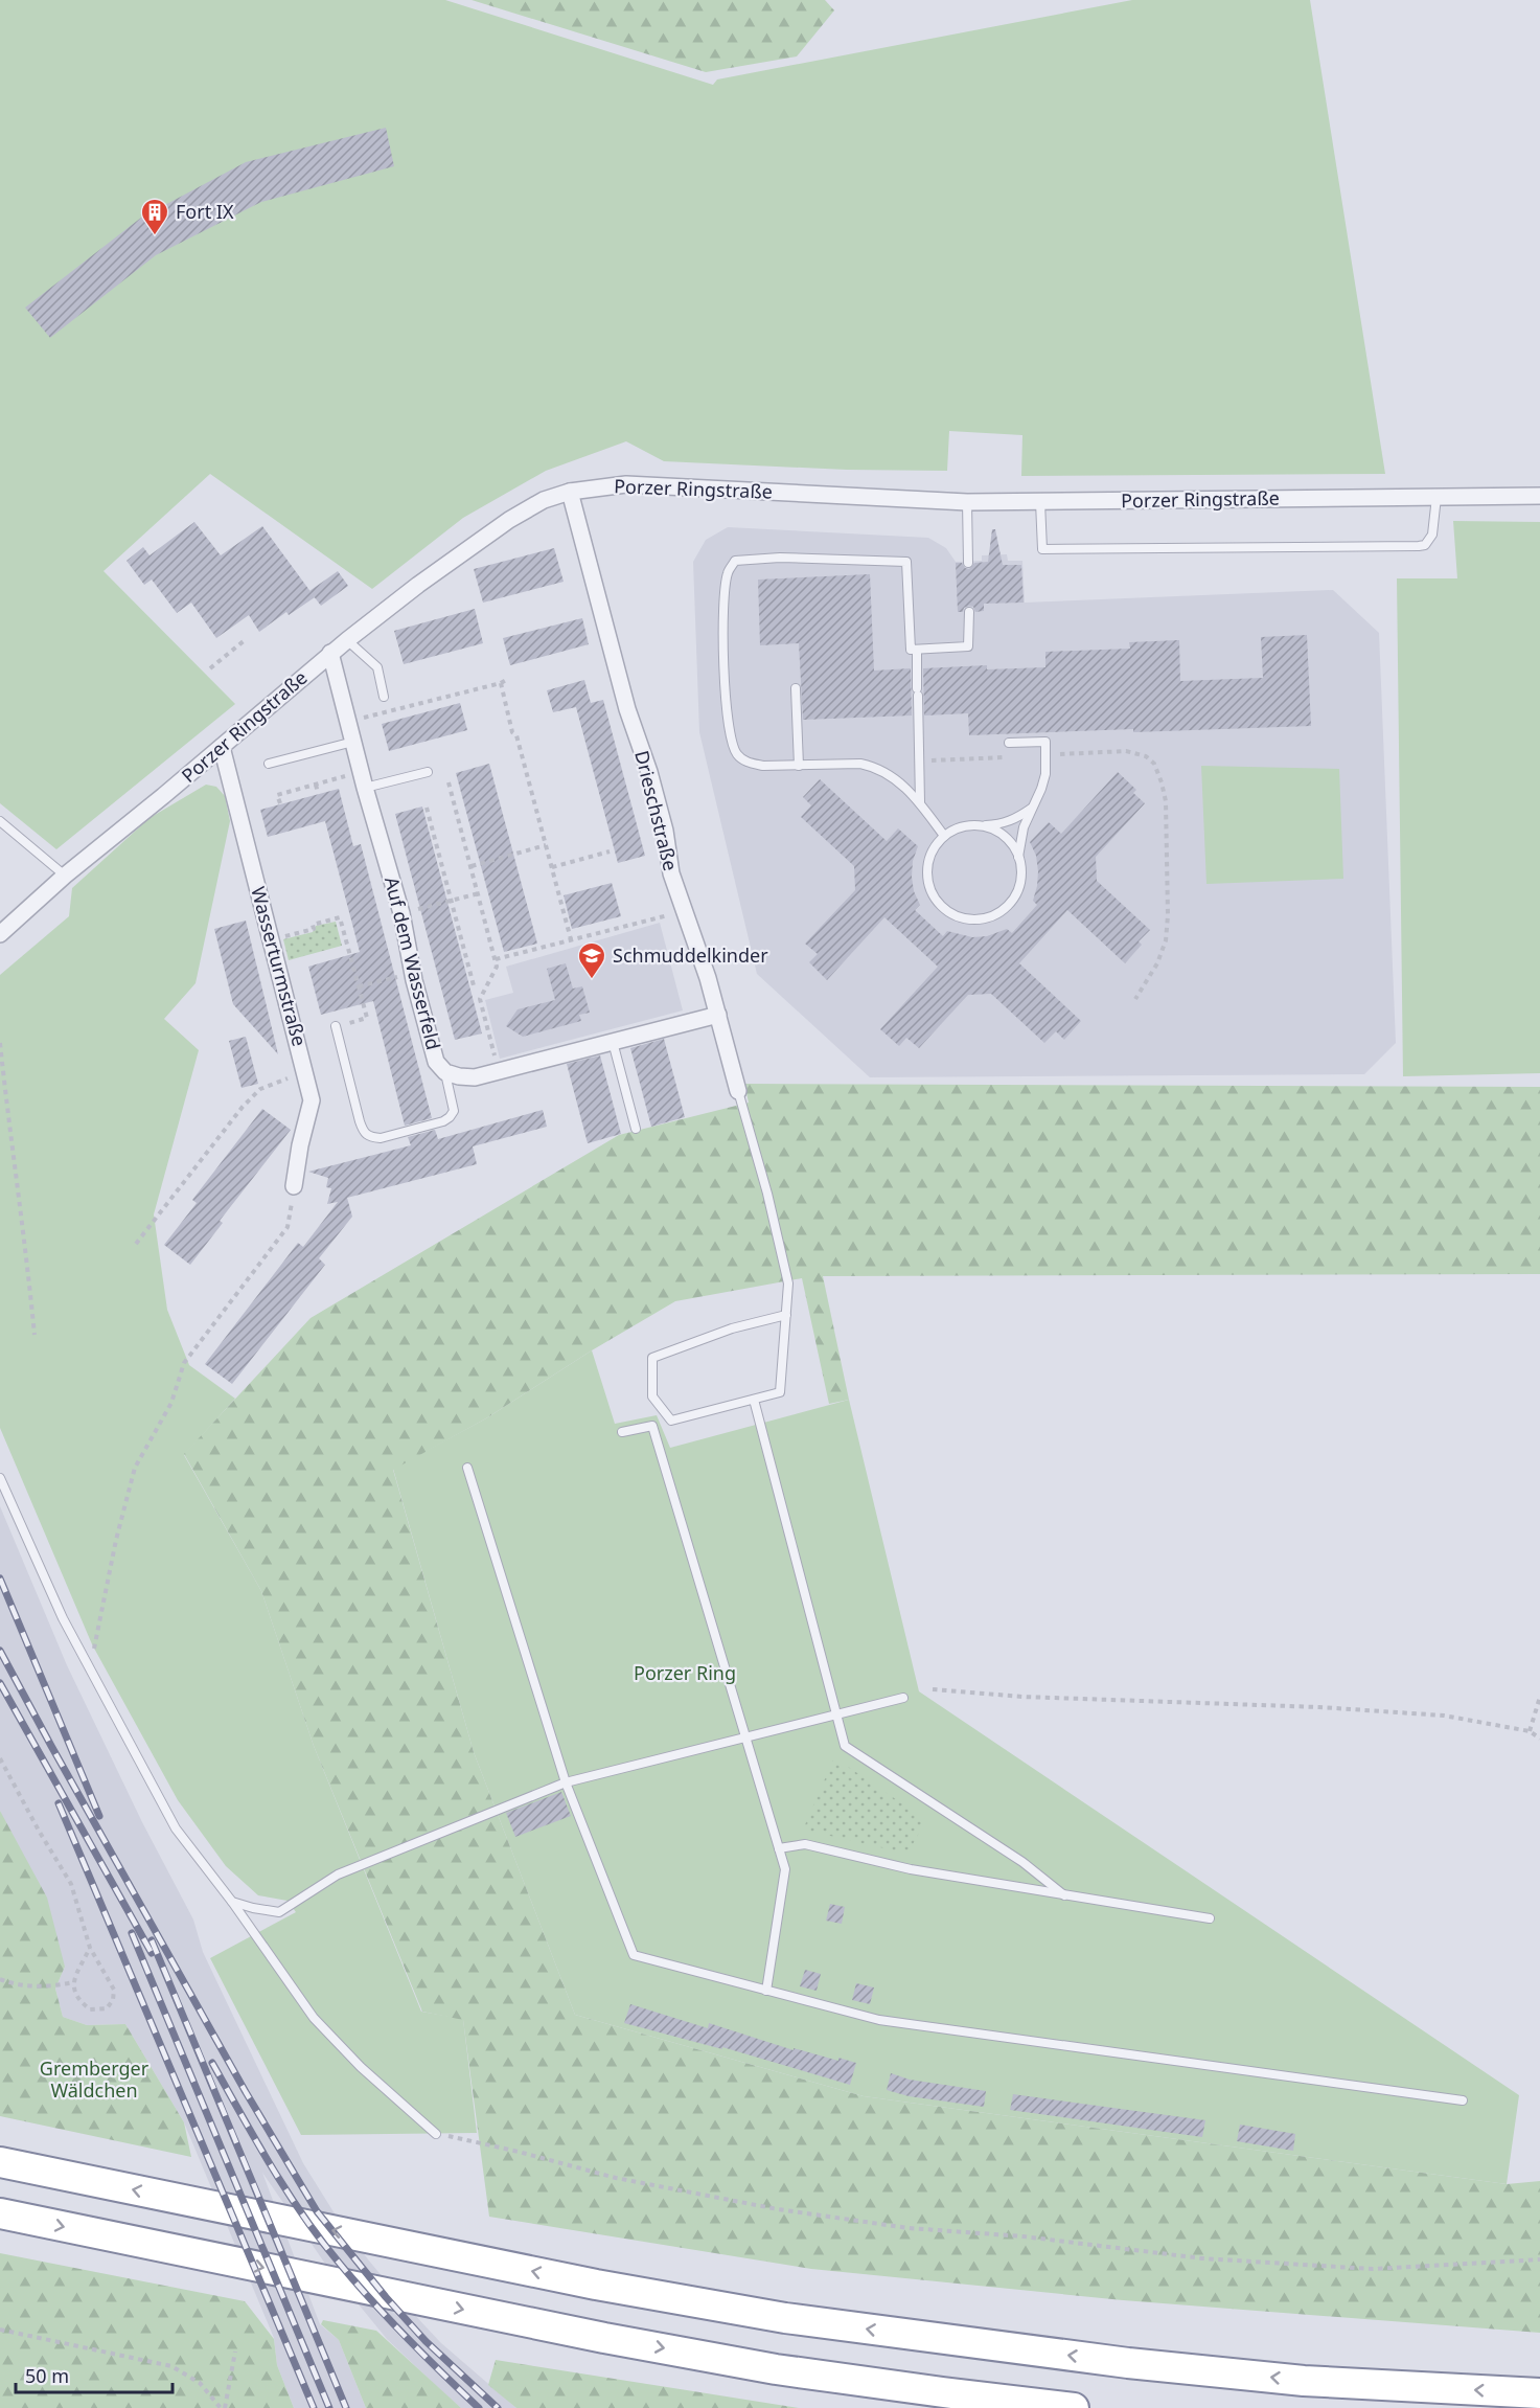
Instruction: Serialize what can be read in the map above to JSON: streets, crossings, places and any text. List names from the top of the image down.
{
  "streets": {
    "street": [
      "Porzer Ringstraße",
      "Drieschstraße",
      "Auf dem Wasserfeld",
      "Wasserturmstraße"
    ]
  },
  "crossings": [
    ["Porzer Ringstraße", "Drieschstraße"],
    ["Porzer Ringstraße", "Auf dem Wasserfeld"],
    ["Porzer Ringstraße", "Wasserturmstraße"],
    ["Drieschstraße", "Auf dem Wasserfeld"]
  ],
  "parks": ["Porzer Ring", "Gremberger Wäldchen"],
  "places": {
    "building": ["Fort IX"],
    "school or university": ["Schmuddelkinder"]
  },
  "scale_bar": "50 m"
}
